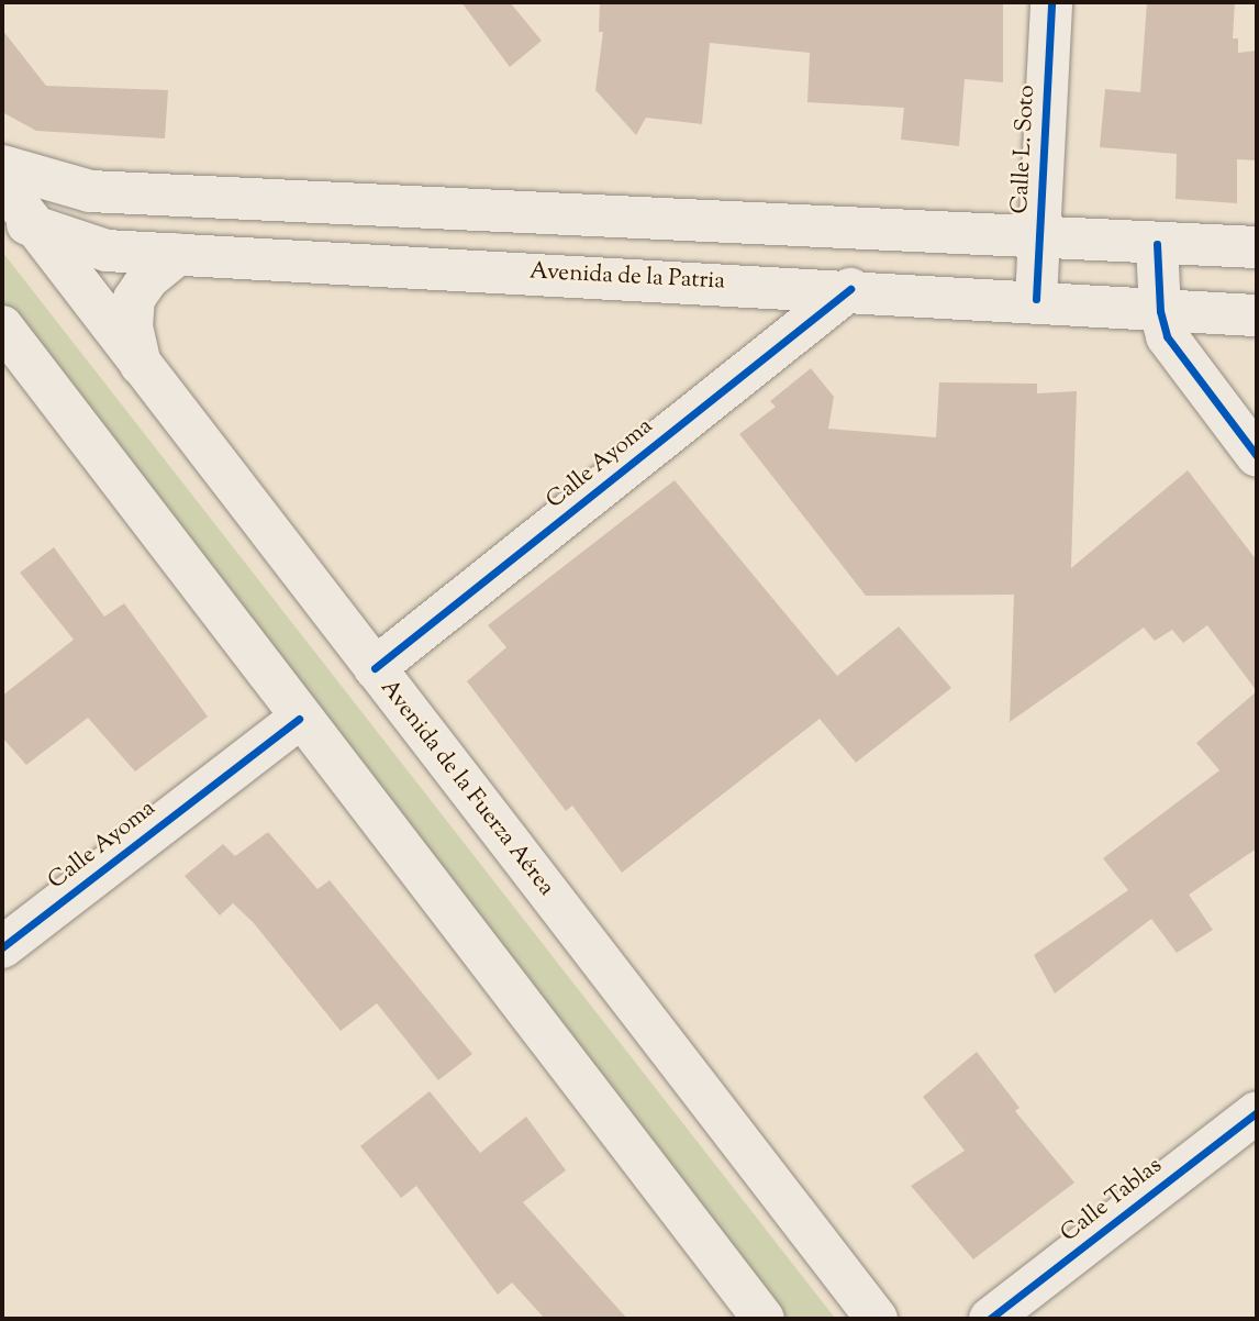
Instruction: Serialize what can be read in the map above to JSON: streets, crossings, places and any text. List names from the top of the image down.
{
  "streets": {
    "main road": [
      "Calle L. Soto",
      "Avenida de la Patria",
      "Calle Ayoma",
      "Avenida de la Fuerza Aérea",
      "Calle Tablas"
    ]
  },
  "crossings": [
    ["Calle L. Soto", "Avenida de la Patria"],
    ["Avenida de la Patria", "Calle Ayoma"],
    ["Avenida de la Patria", "Avenida de la Fuerza Aérea"],
    ["Calle Ayoma", "Avenida de la Fuerza Aérea"]
  ]
}
